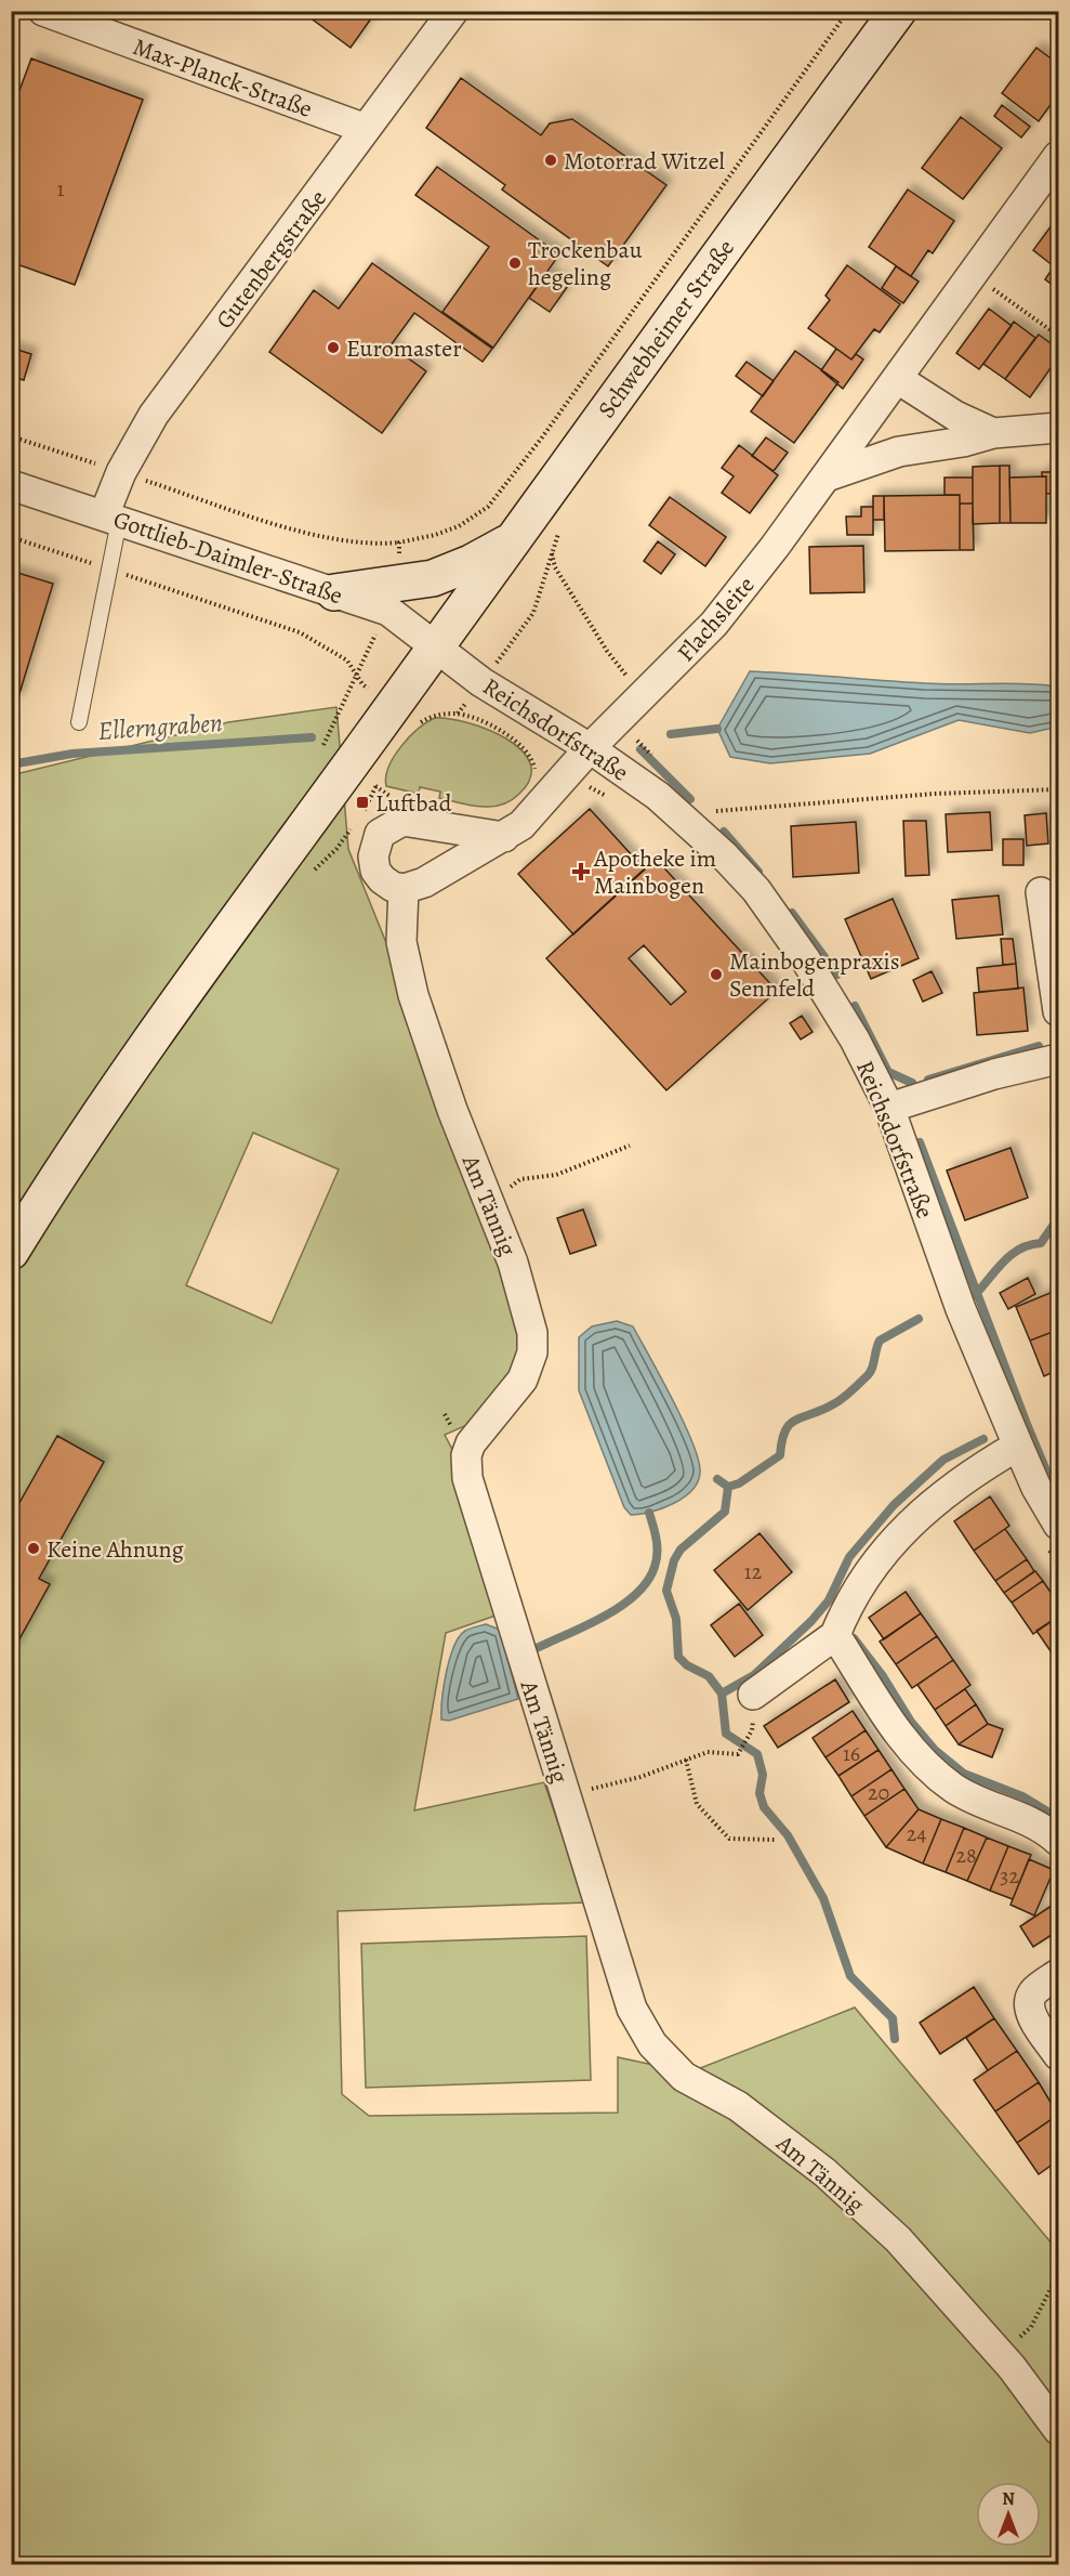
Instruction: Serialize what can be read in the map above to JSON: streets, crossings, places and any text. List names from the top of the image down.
{
  "streets": {
    "main road": ["Schwebheimer Straße"],
    "street": [
      "Max-Planck-Straße",
      "Gutenbergstraße",
      "Gottlieb-Daimler-Straße",
      "Flachsleite",
      "Reichsdorfstraße",
      "Am Tännig"
    ]
  },
  "crossings": [
    ["Max-Planck-Straße", "Gutenbergstraße"],
    ["Gutenbergstraße", "Gottlieb-Daimler-Straße"],
    ["Schwebheimer Straße", "Reichsdorfstraße"],
    ["Flachsleite", "Reichsdorfstraße"],
    ["Flachsleite", "Am Tännig"]
  ],
  "water": ["Ellerngraben"],
  "places": {
    "other": [
      "Motorrad Witzel",
      "Trockenbau hegeling",
      "Euromaster",
      "Mainbogenpraxis Sennfeld",
      "Keine Ahnung"
    ],
    "transit": ["Luftbad"],
    "health": ["Apotheke im Mainbogen"]
  },
  "house_numbers": [
    "1",
    "12",
    "16",
    "20",
    "24",
    "28",
    "32"
  ],
  "north": "top"
}
